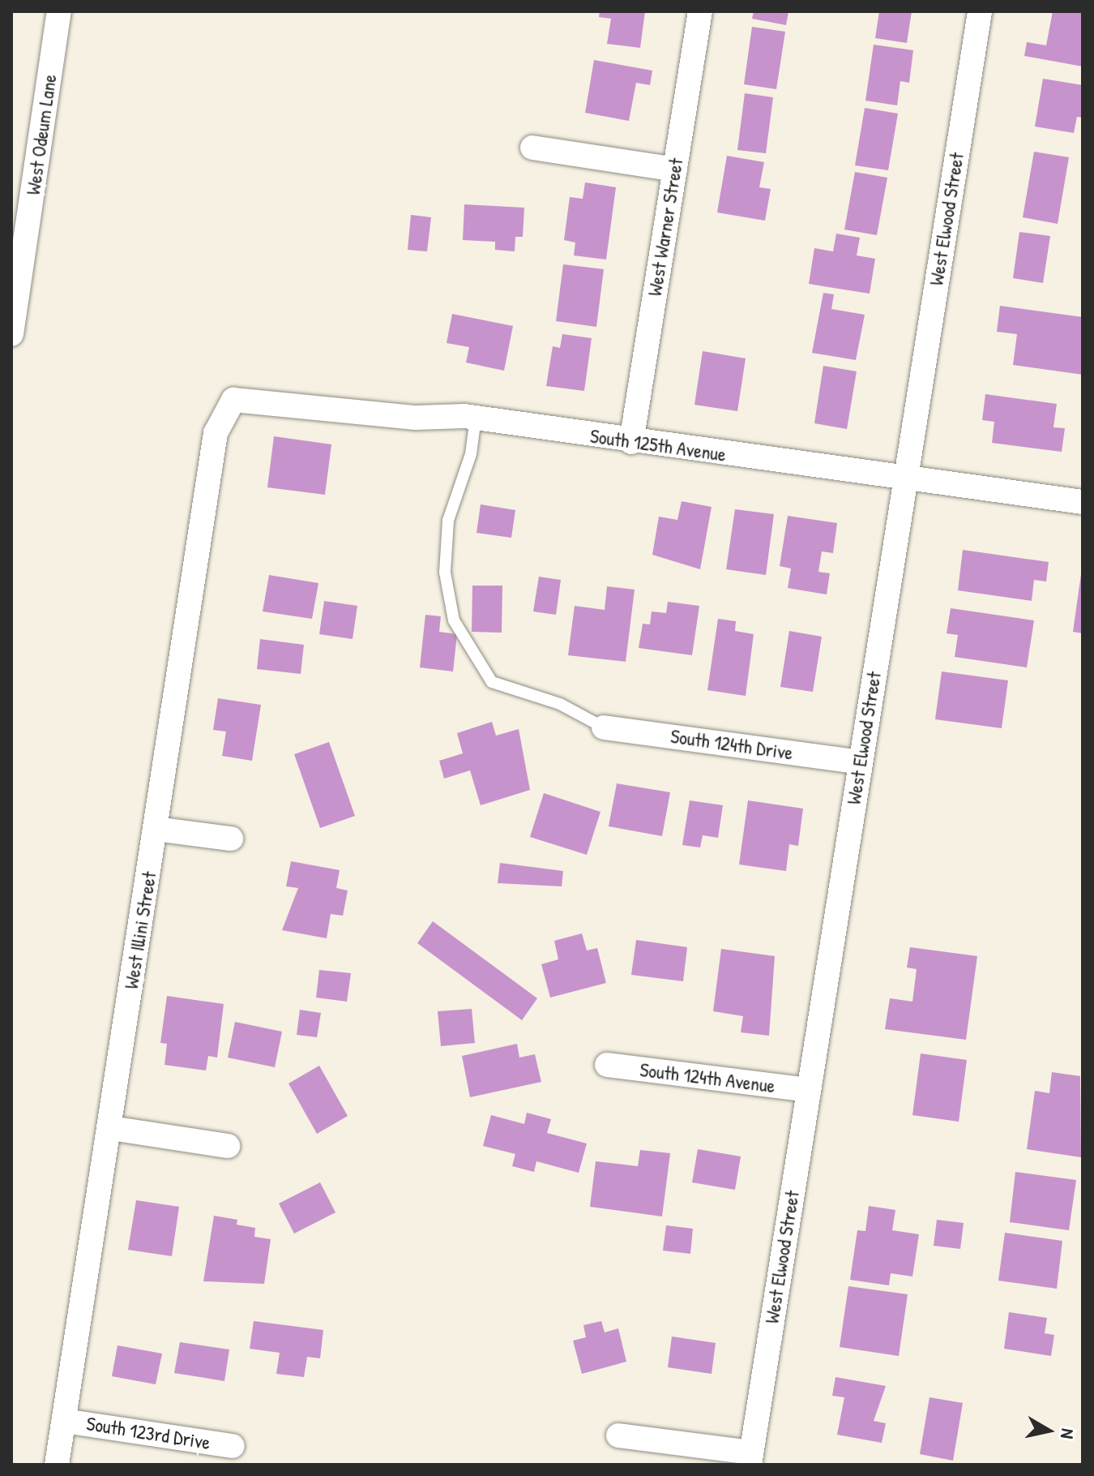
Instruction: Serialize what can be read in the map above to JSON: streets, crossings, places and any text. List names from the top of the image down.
{
  "streets": {
    "street": [
      "West Odeum Lane",
      "West Elwood Street",
      "West Warner Street",
      "South 125th Avenue",
      "South 124th Drive",
      "West Illini Street",
      "South 124th Avenue",
      "South 123rd Drive"
    ]
  },
  "crossings": [
    ["West Elwood Street", "South 125th Avenue"],
    ["West Elwood Street", "South 124th Drive"],
    ["West Elwood Street", "South 124th Avenue"],
    ["West Warner Street", "South 125th Avenue"],
    ["South 125th Avenue", "West Illini Street"],
    ["West Illini Street", "South 123rd Drive"]
  ],
  "north": "right"
}
